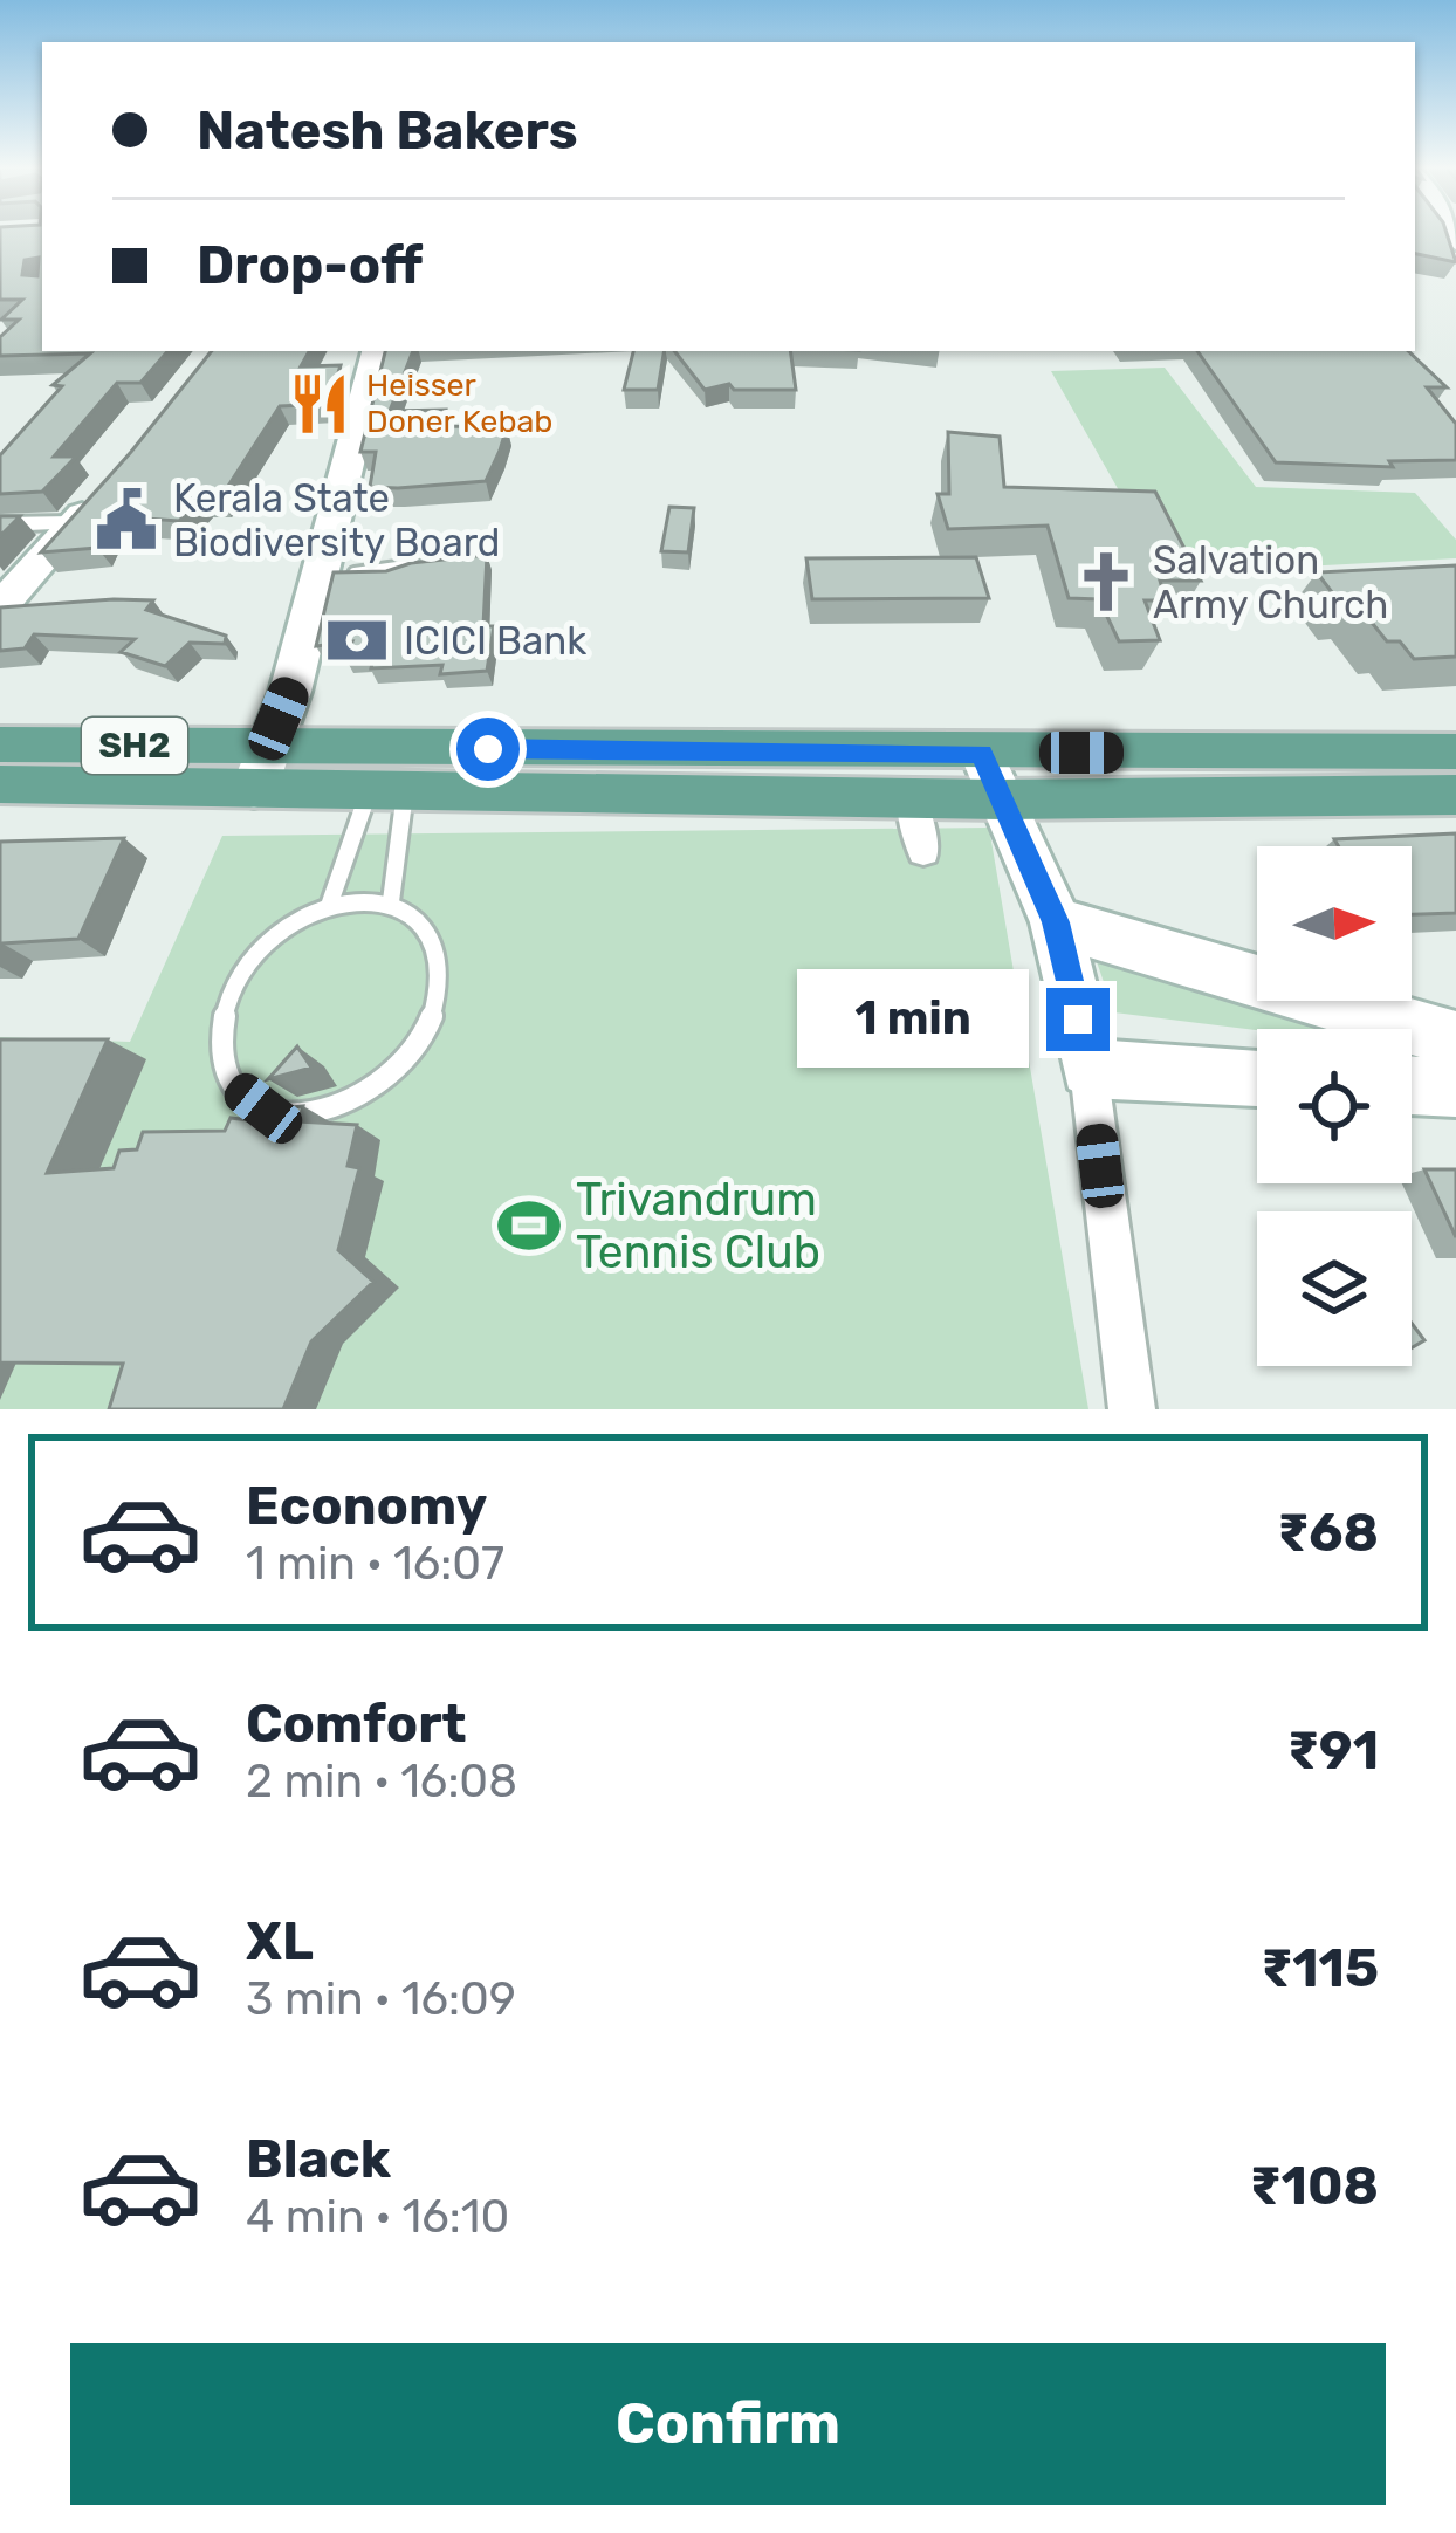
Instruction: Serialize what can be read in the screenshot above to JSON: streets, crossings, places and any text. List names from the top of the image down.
{
  "streets": {
    "main road": ["SH2"]
  },
  "places": {
    "restaurant": ["Heisser Doner Kebab"],
    "public building": ["Kerala State Biodiversity Board"],
    "church": ["Salvation Army Church"],
    "bank": ["ICICI Bank"],
    "sports": ["Trivandrum Tennis Club"]
  },
  "north": "right",
  "page": {
    "banner": ["Natesh Bakers", "Drop-off"],
    "bubble": "1 min",
    "list": [
      {
        "name": "Economy",
        "note": "1 min · 16:07",
        "value": "₹68"
      },
      {
        "name": "Comfort",
        "note": "2 min · 16:08",
        "value": "₹91"
      },
      {
        "name": "XL",
        "note": "3 min · 16:09",
        "value": "₹115"
      },
      {
        "name": "Black",
        "note": "4 min · 16:10",
        "value": "₹108"
      }
    ],
    "buttons": "Confirm"
  }
}
